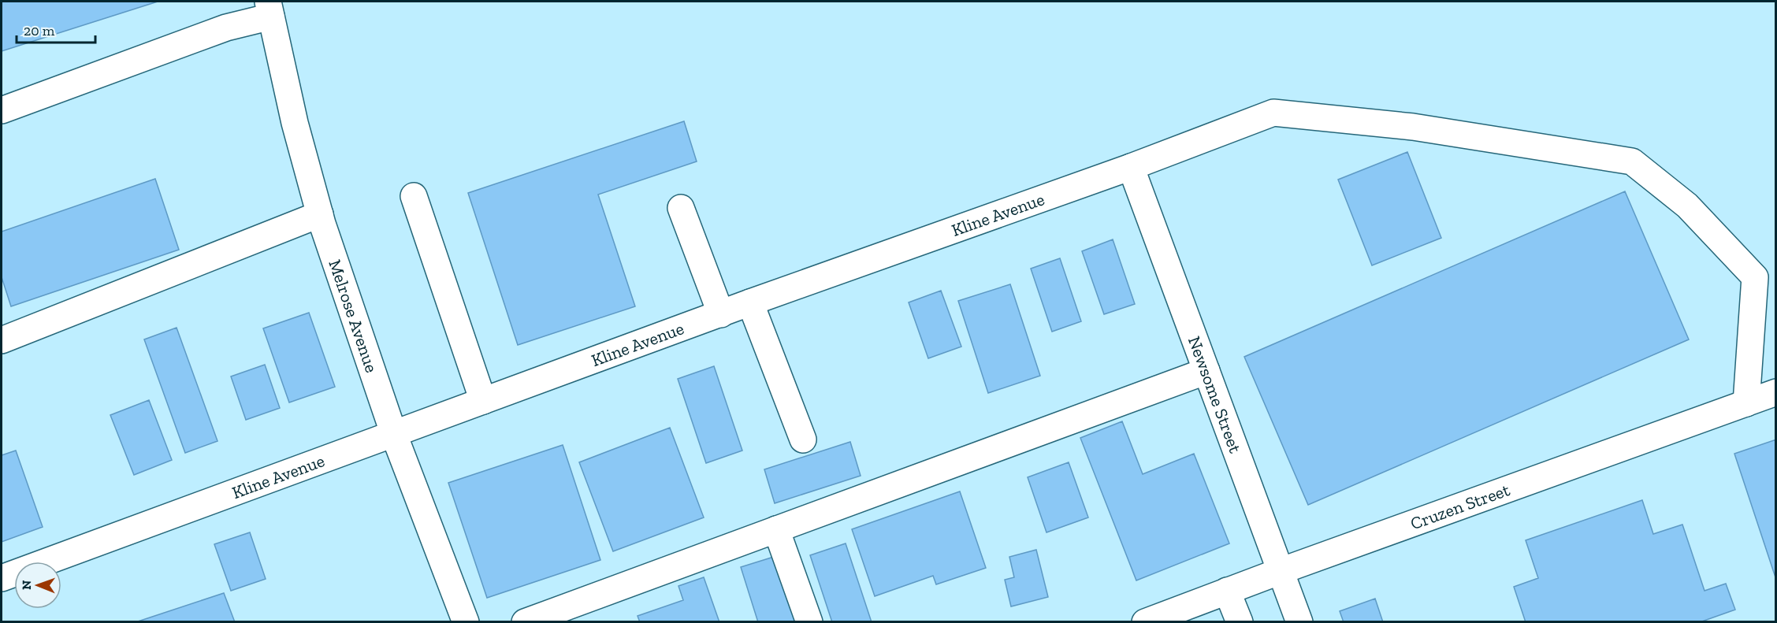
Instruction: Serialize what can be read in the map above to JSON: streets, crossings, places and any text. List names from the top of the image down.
{
  "streets": {
    "street": [
      "Kline Avenue",
      "Melrose Avenue",
      "Newsome Street",
      "Cruzen Street"
    ]
  },
  "crossings": [
    ["Kline Avenue", "Melrose Avenue"],
    ["Kline Avenue", "Newsome Street"],
    ["Kline Avenue", "Cruzen Street"],
    ["Newsome Street", "Cruzen Street"]
  ],
  "scale_bar": "20 m",
  "north": "left"
}
